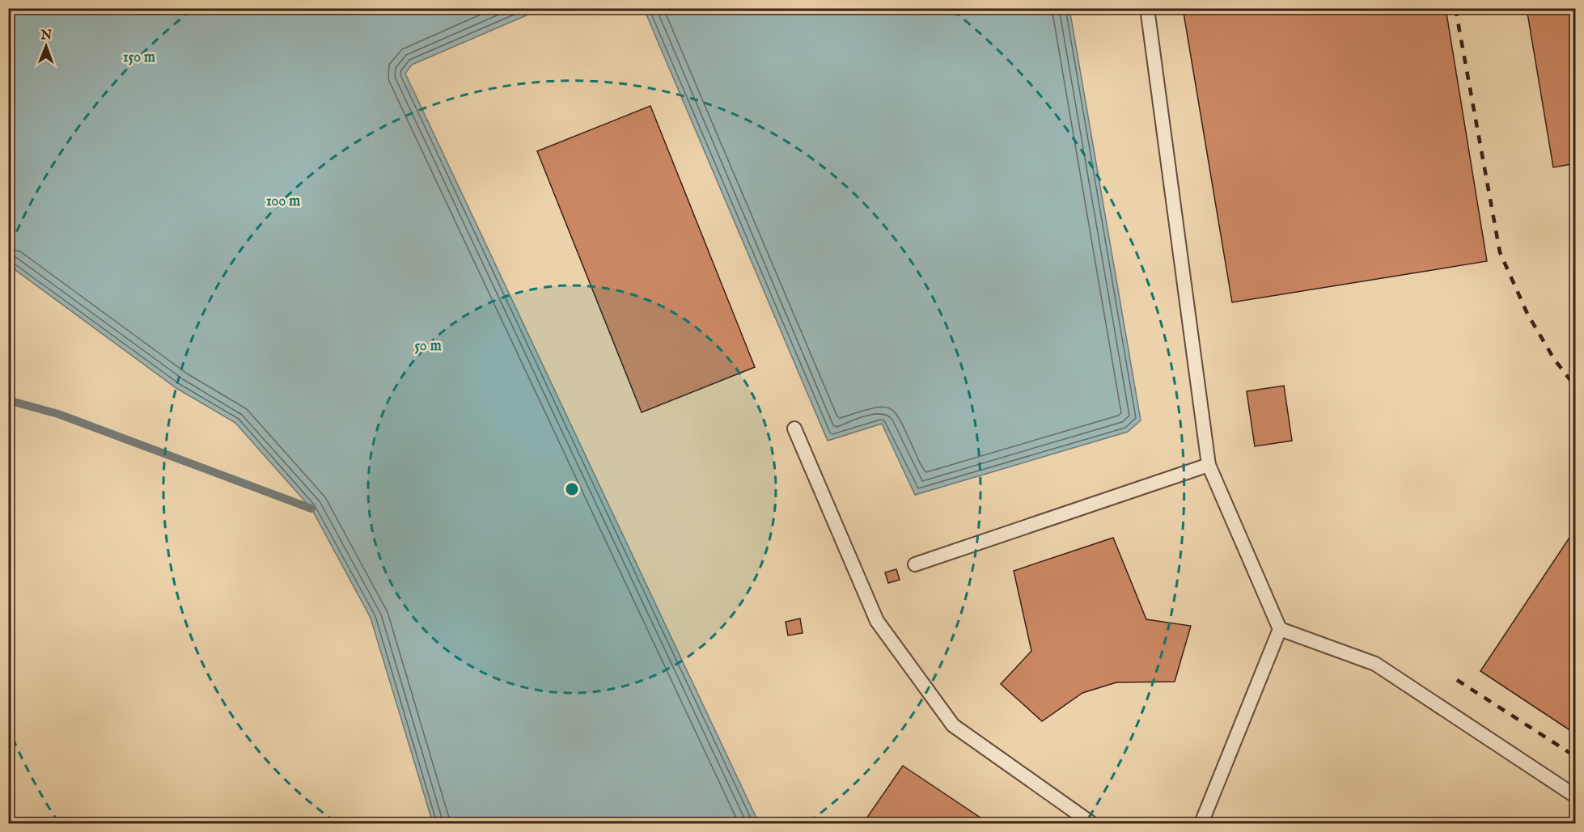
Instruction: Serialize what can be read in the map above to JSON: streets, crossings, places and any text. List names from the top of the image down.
{
  "north": "top",
  "rings": ["150 m", "100 m", "50 m"]
}
